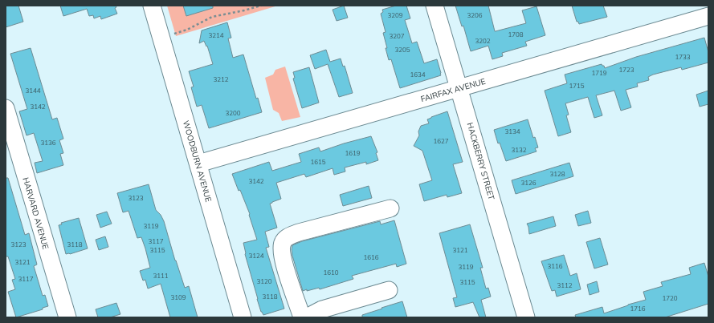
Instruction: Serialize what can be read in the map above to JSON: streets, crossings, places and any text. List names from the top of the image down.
{
  "streets": {
    "street": [
      "FAIRFAX AVENUE",
      "WOODBURN AVENUE",
      "HACKBERRY STREET",
      "HARVARD AVENUE"
    ]
  },
  "crossings": [
    ["FAIRFAX AVENUE", "WOODBURN AVENUE"],
    ["FAIRFAX AVENUE", "HACKBERRY STREET"]
  ],
  "house_numbers": [
    "3209",
    "3206",
    "1708",
    "3214",
    "3207",
    "3202",
    "3205",
    "1733",
    "1723",
    "1719",
    "1634",
    "3212",
    "1715",
    "3144",
    "3142",
    "3200",
    "3134",
    "1627",
    "3136",
    "3132",
    "1619",
    "1615",
    "3128",
    "3142",
    "3126",
    "3123",
    "3119",
    "3117",
    "3123",
    "3118",
    "3115",
    "3121",
    "3124",
    "1616",
    "3121",
    "3116",
    "3119",
    "1610",
    "3111",
    "3117",
    "3120",
    "3115",
    "3112",
    "3118",
    "3109",
    "1720",
    "1716"
  ]
}
